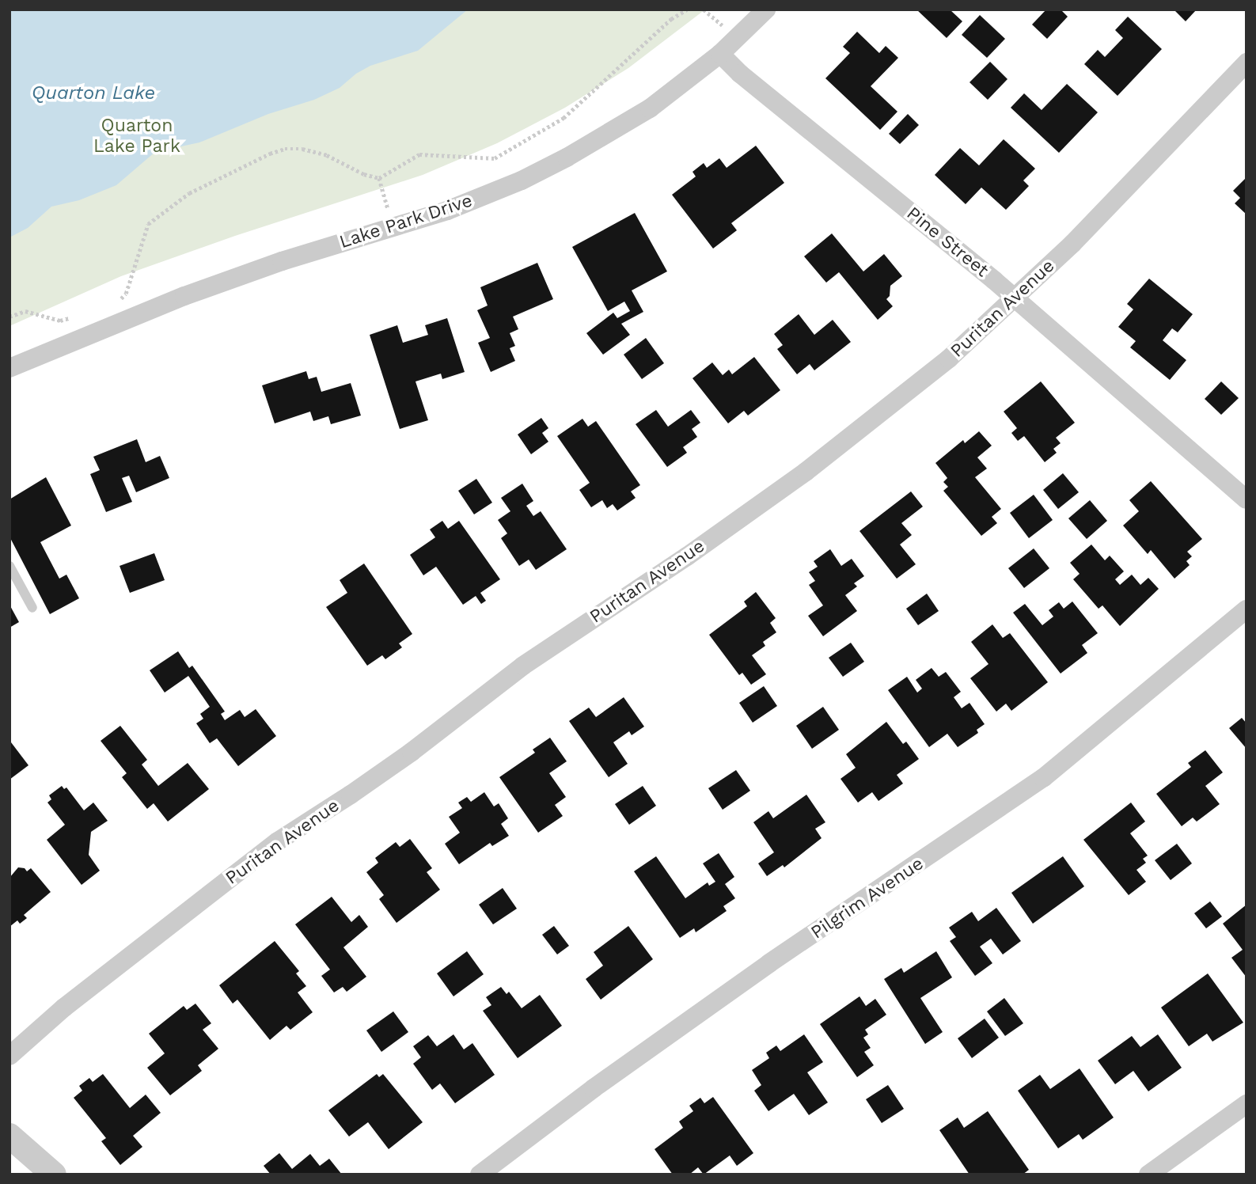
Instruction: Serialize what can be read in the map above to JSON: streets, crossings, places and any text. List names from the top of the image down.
{
  "streets": {
    "street": [
      "Lake Park Drive",
      "Pine Street",
      "Puritan Avenue",
      "Pilgrim Avenue"
    ]
  },
  "crossings": [
    ["Lake Park Drive", "Pine Street"],
    ["Pine Street", "Puritan Avenue"]
  ],
  "water": ["Quarton Lake"],
  "parks": ["Quarton Lake Park"]
}
